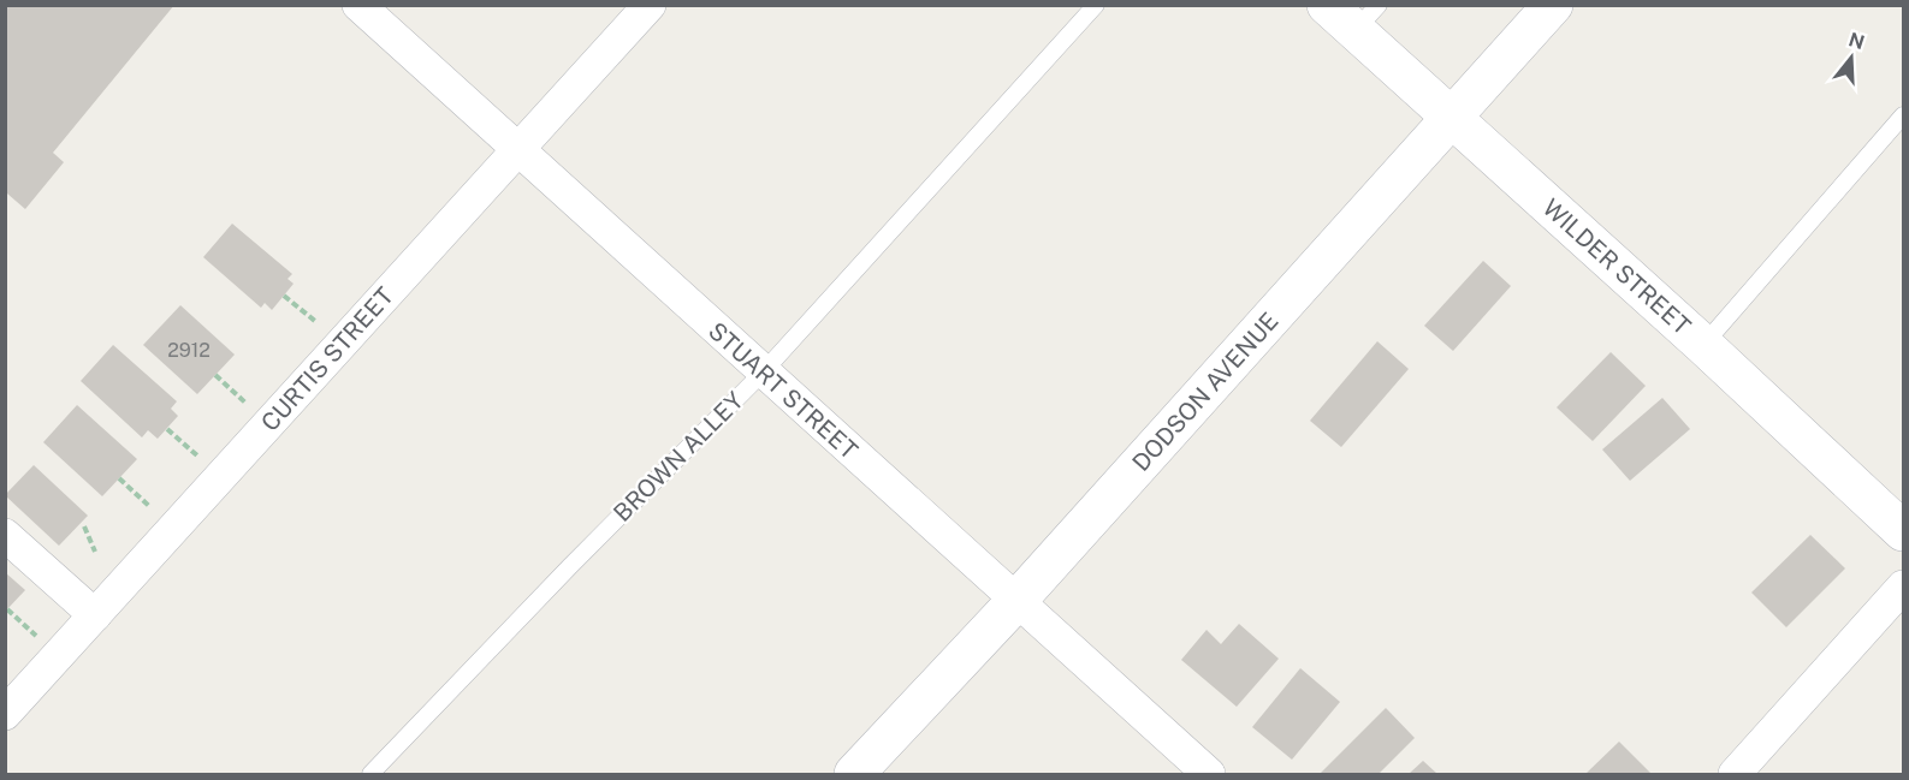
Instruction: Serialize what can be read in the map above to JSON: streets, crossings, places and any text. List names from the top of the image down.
{
  "streets": {
    "street": [
      "WILDER STREET",
      "CURTIS STREET",
      "STUART STREET",
      "DODSON AVENUE"
    ],
    "lane": ["BROWN ALLEY"]
  },
  "crossings": [
    ["WILDER STREET", "DODSON AVENUE"],
    ["CURTIS STREET", "STUART STREET"],
    ["STUART STREET", "DODSON AVENUE"],
    ["STUART STREET", "BROWN ALLEY"]
  ],
  "house_numbers": ["2912"],
  "north": "top"
}
